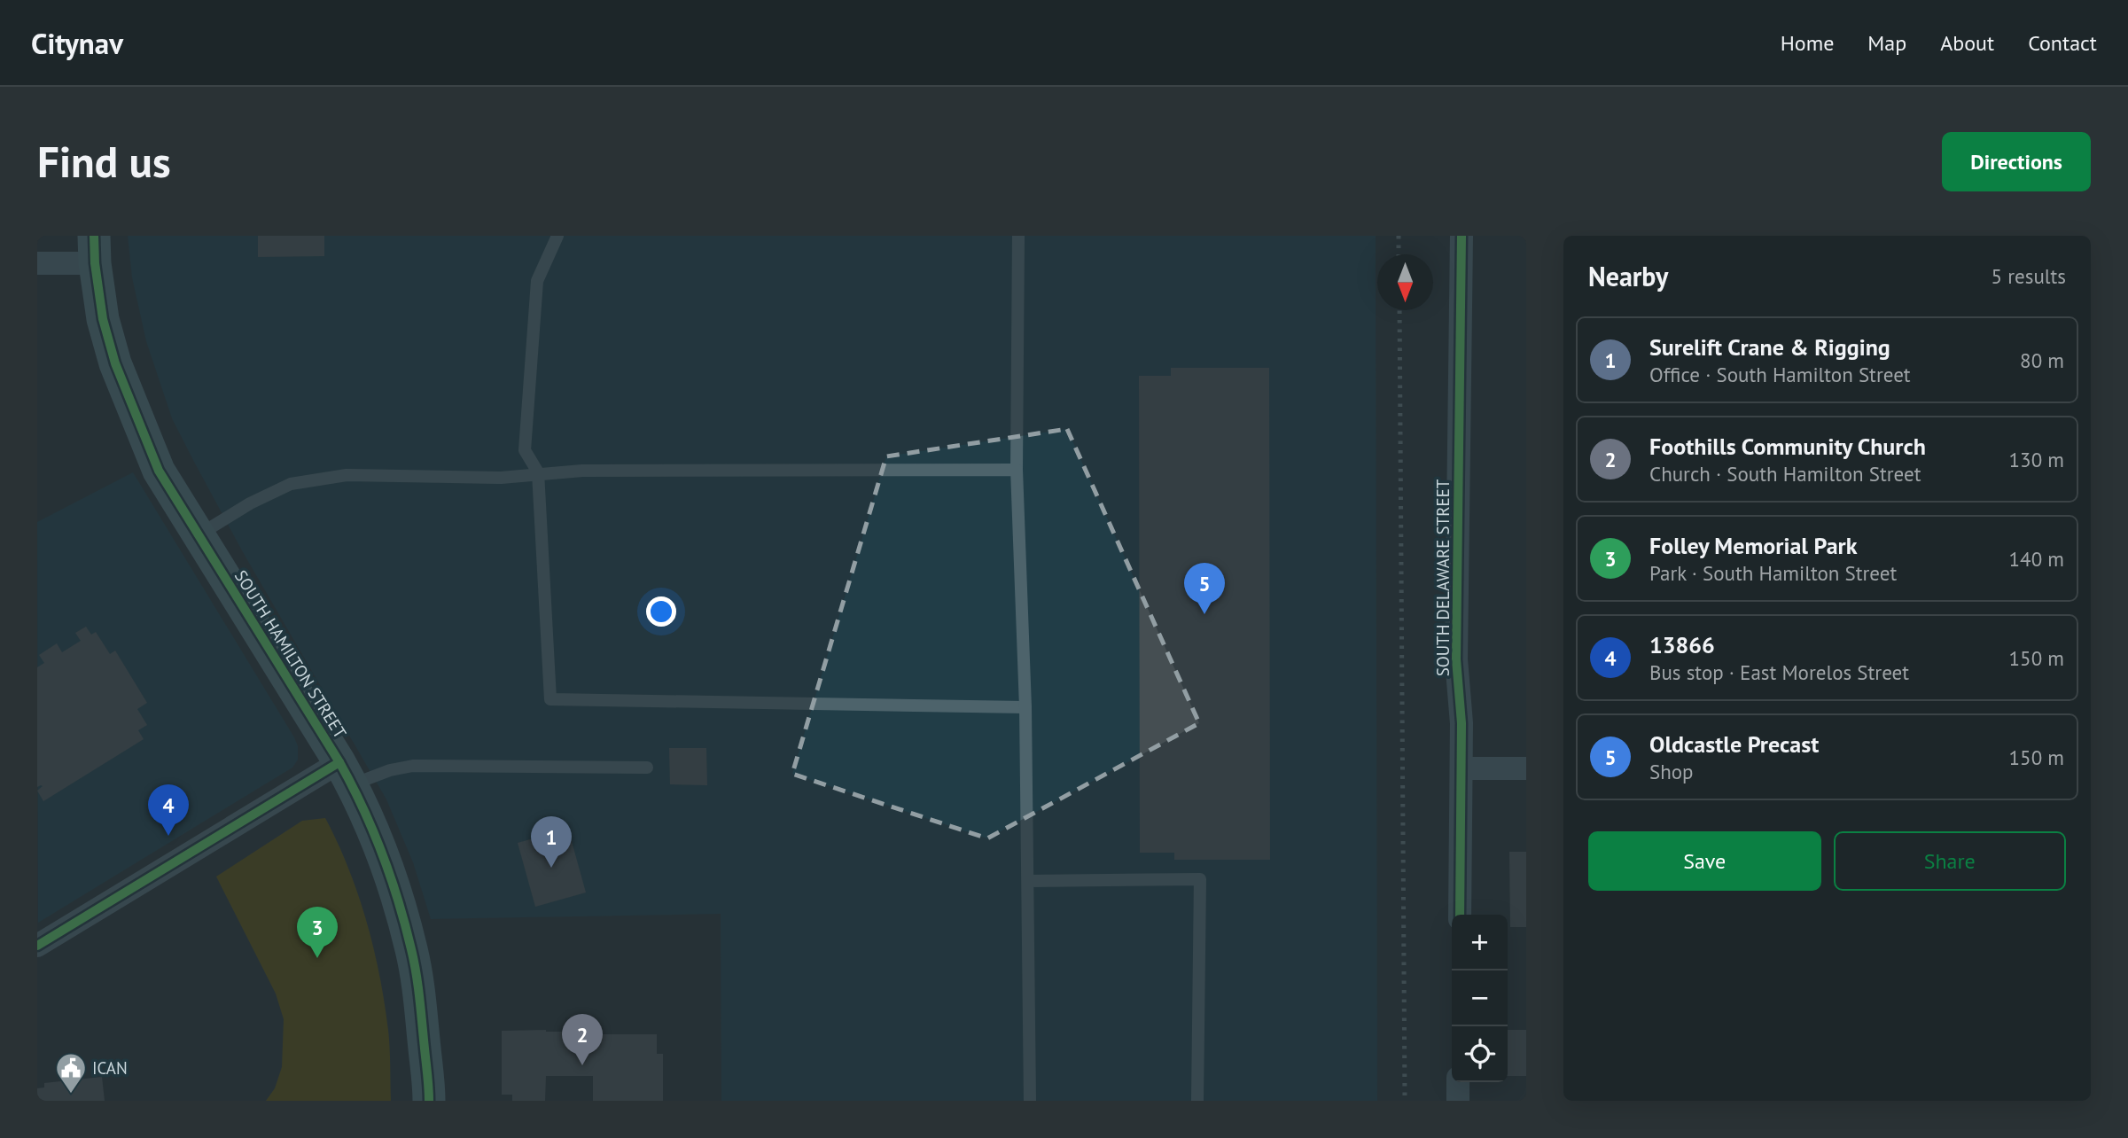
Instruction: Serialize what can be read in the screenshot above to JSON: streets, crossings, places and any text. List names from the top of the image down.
{
  "streets": {
    "street": ["SOUTH DELAWARE STREET", "SOUTH HAMILTON STREET"]
  },
  "places": {
    "public building": ["ICAN"]
  },
  "north": "bottom",
  "page": {
    "header": "Citynav",
    "nav": [
      "Home",
      "Map",
      "About",
      "Contact"
    ],
    "buttons": [
      "Directions",
      ["Save", "Share"]
    ],
    "title": "Find us",
    "heading": ["Nearby", "5 results"],
    "list": [
      {
        "mark": "1",
        "name": "Surelift Crane & Rigging",
        "note": "Office · South Hamilton Street",
        "value": "80 m"
      },
      {
        "mark": "2",
        "name": "Foothills Community Church",
        "note": "Church · South Hamilton Street",
        "value": "130 m"
      },
      {
        "mark": "3",
        "name": "Folley Memorial Park",
        "note": "Park · South Hamilton Street",
        "value": "140 m"
      },
      {
        "mark": "4",
        "name": "13866",
        "note": "Bus stop · East Morelos Street",
        "value": "150 m"
      },
      {
        "mark": "5",
        "name": "Oldcastle Precast",
        "note": "Shop",
        "value": "150 m"
      }
    ],
    "pins": [
      "5",
      "4",
      "1",
      "3",
      "2"
    ],
    "map_buttons": ["+", "−"]
  }
}
